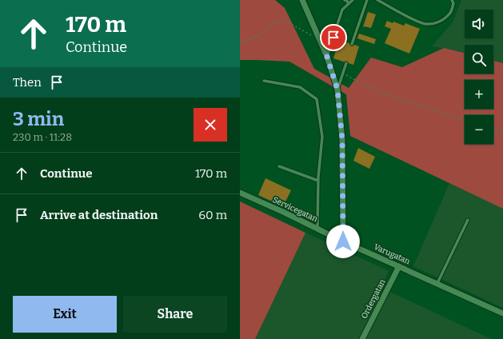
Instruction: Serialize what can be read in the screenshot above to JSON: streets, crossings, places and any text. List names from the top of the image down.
{
  "streets": {
    "street": ["Servicegatan", "Varugatan", "Ordergatan"]
  },
  "crossings": [
    ["Servicegatan", "Varugatan"],
    ["Varugatan", "Ordergatan"]
  ],
  "page": {
    "turn": ["170 m", "Continue"],
    "map_buttons": ["+", "−"],
    "then": "Then",
    "heading": ["3 min", "230 m · 11:28"],
    "list": [
      {
        "name": "Continue",
        "value": "170 m"
      },
      {
        "name": "Arrive at destination",
        "value": "60 m"
      }
    ],
    "buttons": ["Exit", "Share"]
  }
}
